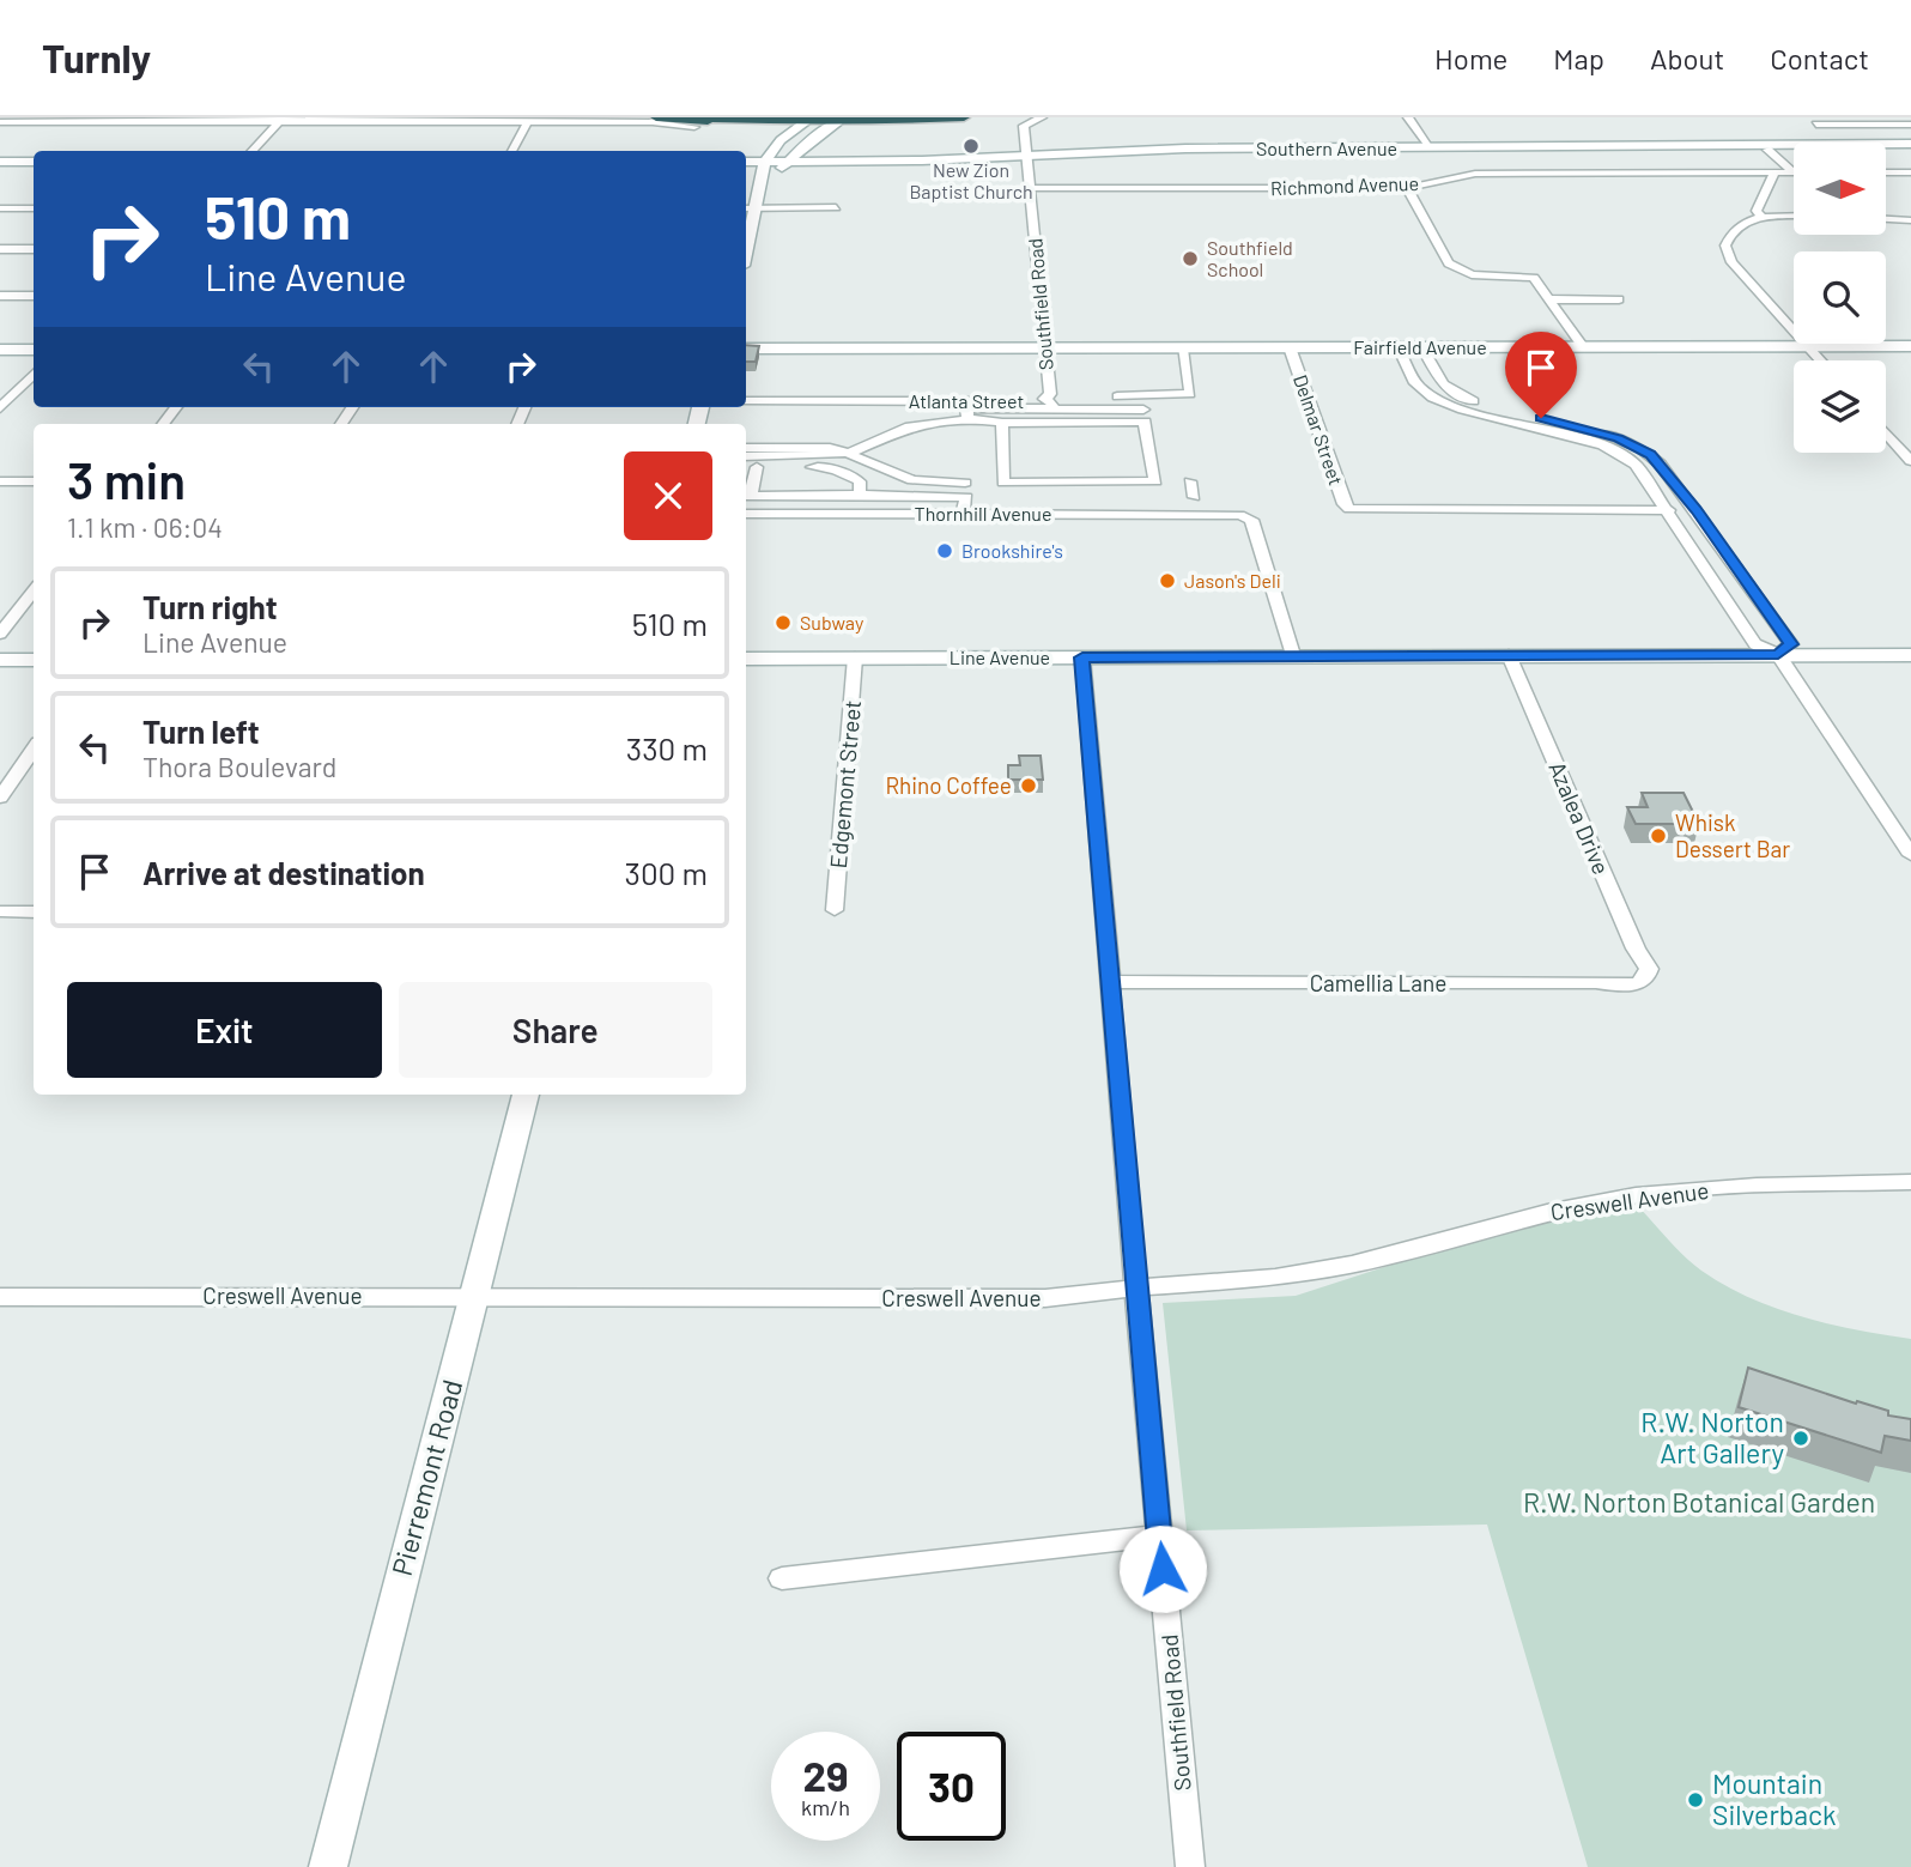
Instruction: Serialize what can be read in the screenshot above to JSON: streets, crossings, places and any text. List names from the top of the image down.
{
  "streets": {
    "street": [
      "Southern Avenue",
      "Richmond Avenue",
      "Southfield Road",
      "Fairfield Avenue",
      "Atlanta Street",
      "Delmar Street",
      "Thornhill Avenue",
      "Line Avenue",
      "Edgemont Street",
      "Azalea Drive",
      "Camellia Lane",
      "Creswell Avenue",
      "Pierremont Road"
    ]
  },
  "crossings": [
    ["Southern Avenue", "Southfield Road"],
    ["Richmond Avenue", "Southfield Road"],
    ["Southfield Road", "Fairfield Avenue"],
    ["Southfield Road", "Atlanta Street"],
    ["Southfield Road", "Line Avenue"],
    ["Southfield Road", "Camellia Lane"],
    ["Southfield Road", "Creswell Avenue"],
    ["Fairfield Avenue", "Atlanta Street"],
    ["Fairfield Avenue", "Delmar Street"],
    ["Line Avenue", "Edgemont Street"],
    ["Line Avenue", "Azalea Drive"],
    ["Azalea Drive", "Camellia Lane"],
    ["Creswell Avenue", "Pierremont Road"]
  ],
  "parks": ["R.W. Norton Botanical Garden"],
  "places": [
    "New Zion Baptist Church",
    "Southfield School",
    "Brookshire's",
    "Jason's Deli",
    "Subway",
    "Rhino Coffee",
    "Whisk Dessert Bar",
    "R.W. Norton Art Gallery",
    "Mountain Silverback"
  ],
  "north": "right",
  "page": {
    "header": "Turnly",
    "nav": [
      "Home",
      "Map",
      "About",
      "Contact"
    ],
    "turn": ["510 m", "Line Avenue"],
    "heading": ["3 min", "1.1 km · 06:04"],
    "list": [
      {
        "name": "Turn right",
        "note": "Line Avenue",
        "value": "510 m"
      },
      {
        "name": "Turn left",
        "note": "Thora Boulevard",
        "value": "330 m"
      },
      {
        "name": "Arrive at destination",
        "value": "300 m"
      }
    ],
    "buttons": ["Exit", "Share"],
    "speed": "29 km/h",
    "limit": "30"
  }
}
